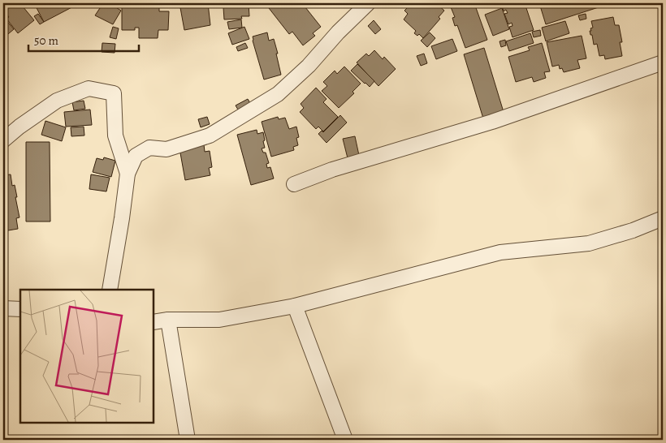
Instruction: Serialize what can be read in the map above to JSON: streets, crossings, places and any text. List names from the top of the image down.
{
  "scale_bar": "50 m"
}
